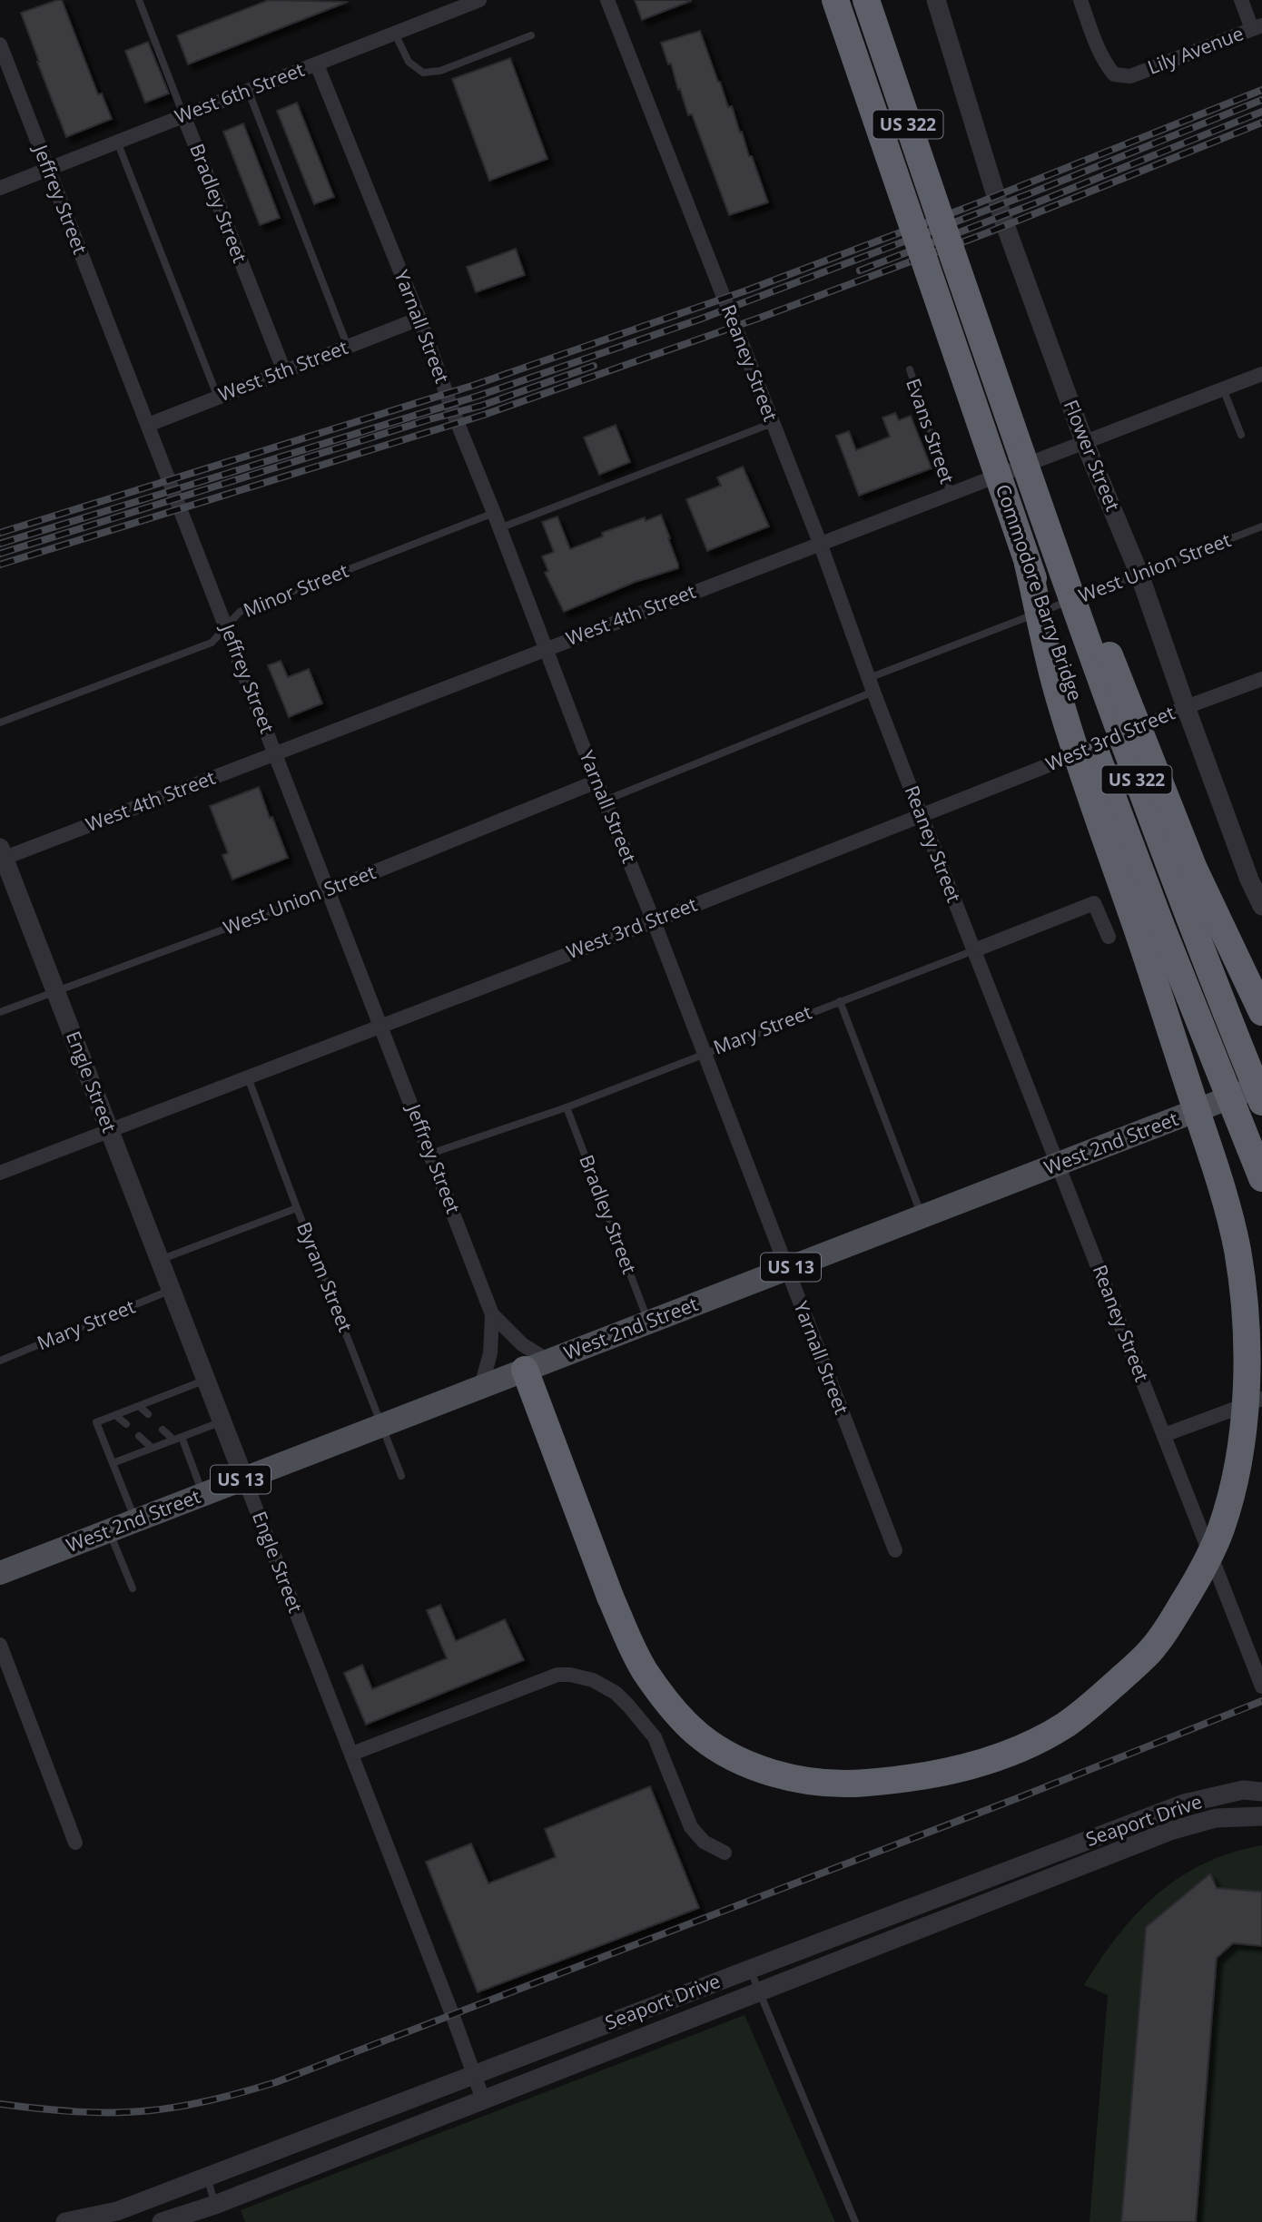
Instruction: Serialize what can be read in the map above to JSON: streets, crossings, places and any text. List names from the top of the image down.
{
  "streets": {
    "highway": ["US 322", "Commodore Barry Bridge"],
    "main road": ["West 2nd Street", "US 13"],
    "street": [
      "Lily Avenue",
      "West 6th Street",
      "Jeffrey Street",
      "Bradley Street",
      "Yarnall Street",
      "Reaney Street",
      "West 5th Street",
      "Flower Street",
      "West Union Street",
      "West 4th Street",
      "West 3rd Street",
      "Mary Street",
      "Engle Street",
      "Seaport Drive"
    ],
    "lane": ["Evans Street", "Minor Street", "Byram Street"]
  },
  "crossings": [
    ["West 6th Street", "Jeffrey Street"],
    ["West 6th Street", "Bradley Street"],
    ["West 6th Street", "Yarnall Street"],
    ["Jeffrey Street", "West 5th Street"],
    ["Jeffrey Street", "West Union Street"],
    ["Jeffrey Street", "Minor Street"],
    ["Jeffrey Street", "West 4th Street"],
    ["Jeffrey Street", "West 3rd Street"],
    ["Jeffrey Street", "Mary Street"],
    ["Bradley Street", "West 5th Street"],
    ["Bradley Street", "Mary Street"],
    ["Bradley Street", "West 2nd Street"],
    ["Yarnall Street", "West 5th Street"],
    ["Yarnall Street", "West Union Street"],
    ["Yarnall Street", "Minor Street"],
    ["Yarnall Street", "West 4th Street"],
    ["Yarnall Street", "West 3rd Street"],
    ["Yarnall Street", "Mary Street"],
    ["Yarnall Street", "West 2nd Street"],
    ["Reaney Street", "West Union Street"],
    ["Reaney Street", "West 4th Street"],
    ["Reaney Street", "West 3rd Street"],
    ["Reaney Street", "Mary Street"],
    ["Reaney Street", "West 2nd Street"],
    ["Evans Street", "West 4th Street"],
    ["Flower Street", "West Union Street"],
    ["Flower Street", "West 4th Street"],
    ["Flower Street", "West 3rd Street"],
    ["West Union Street", "Engle Street"],
    ["West 4th Street", "Engle Street"],
    ["West 3rd Street", "Engle Street"],
    ["West 3rd Street", "Byram Street"],
    ["Mary Street", "Engle Street"],
    ["Engle Street", "West 2nd Street"],
    ["Engle Street", "Seaport Drive"],
    ["West 2nd Street", "Byram Street"]
  ]
}
